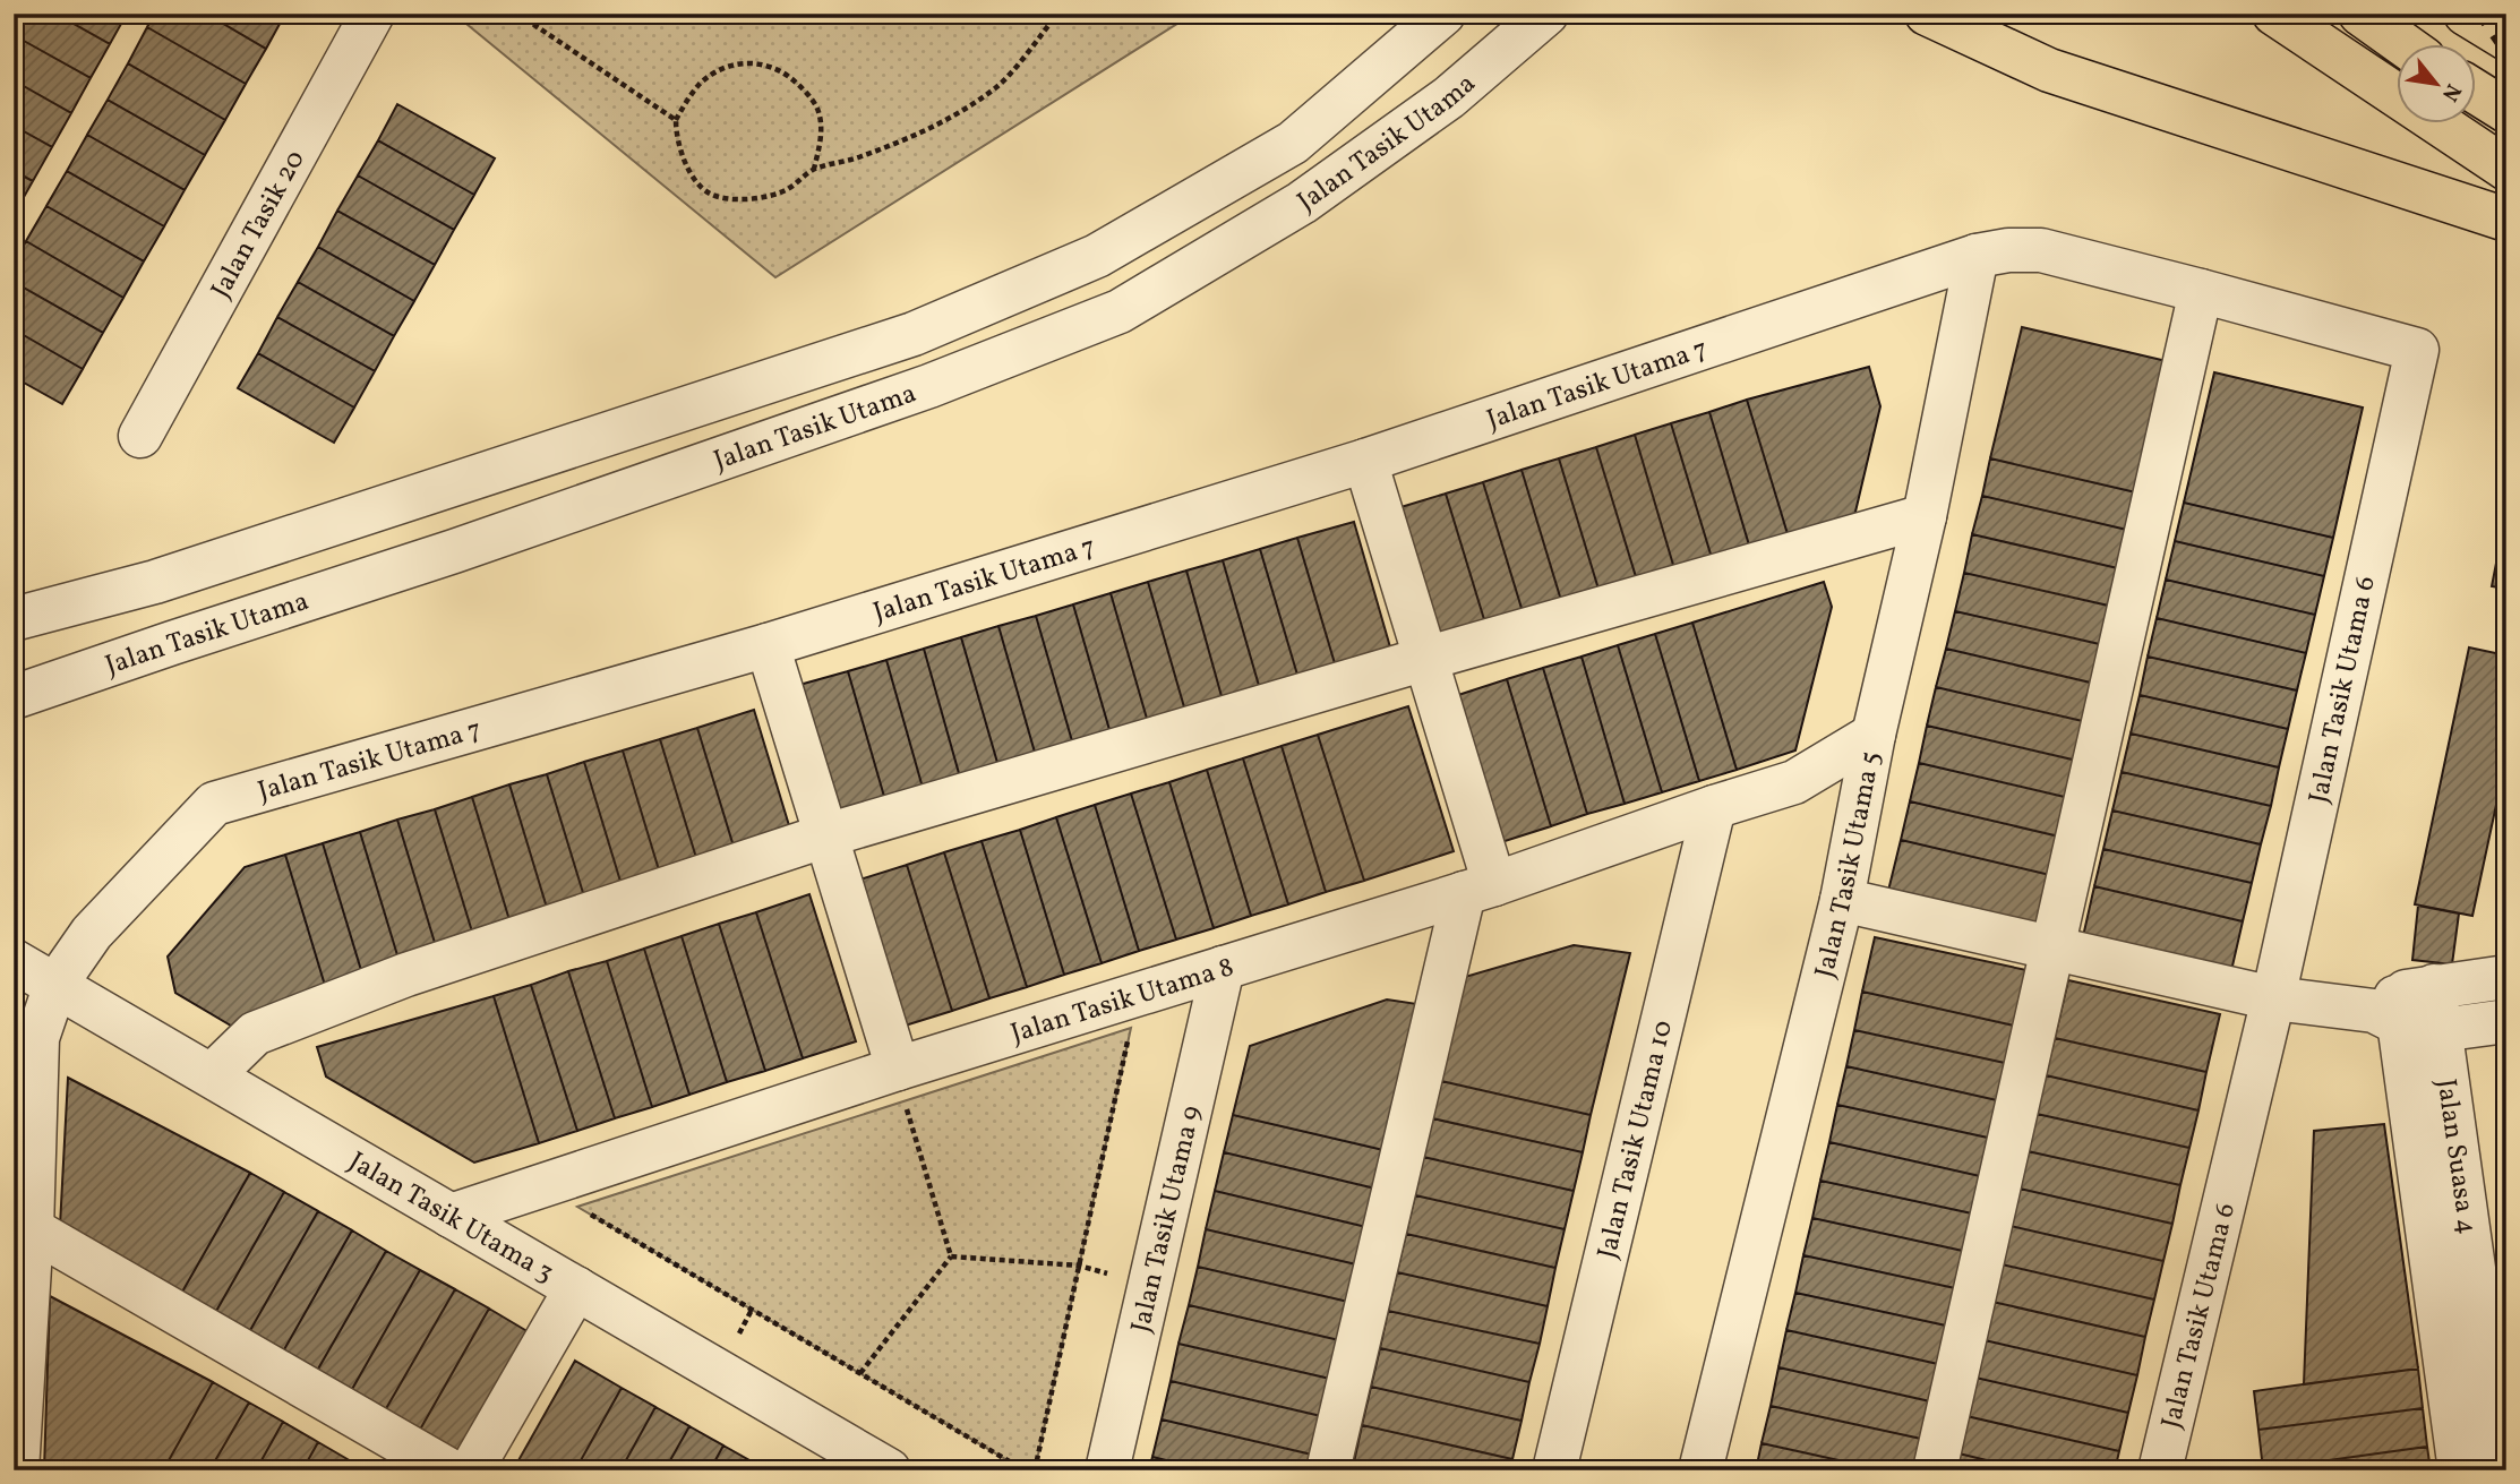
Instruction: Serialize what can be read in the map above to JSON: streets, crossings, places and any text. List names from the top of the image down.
{
  "streets": {
    "street": [
      "Jalan Tasik Utama",
      "Jalan Tasik 20",
      "Jalan Tasik Utama 7",
      "Jalan Tasik Utama 6",
      "Jalan Tasik Utama 5",
      "Jalan Tasik Utama 8",
      "Jalan Tasik Utama 10",
      "Jalan Suasa 4",
      "Jalan Tasik Utama 3",
      "Jalan Tasik Utama 9"
    ]
  },
  "crossings": [
    ["Jalan Tasik Utama 7", "Jalan Tasik Utama 6"],
    ["Jalan Tasik Utama 7", "Jalan Tasik Utama 5"],
    ["Jalan Tasik Utama 7", "Jalan Tasik Utama 3"],
    ["Jalan Tasik Utama 6", "Jalan Tasik Utama 5"],
    ["Jalan Tasik Utama 5", "Jalan Tasik Utama 8"],
    ["Jalan Tasik Utama 8", "Jalan Tasik Utama 10"],
    ["Jalan Tasik Utama 8", "Jalan Tasik Utama 3"],
    ["Jalan Tasik Utama 8", "Jalan Tasik Utama 9"]
  ],
  "north": "bottom right"
}
